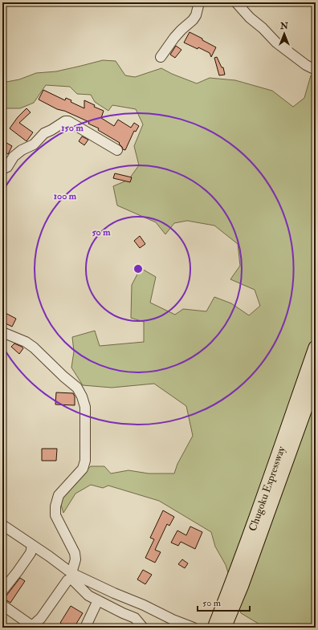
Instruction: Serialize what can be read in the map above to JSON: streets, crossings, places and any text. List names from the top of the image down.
{
  "streets": {
    "highway": ["Chugoku Expressway"]
  },
  "scale_bar": "50 m",
  "north": "top",
  "rings": ["150 m", "100 m", "50 m"]
}
